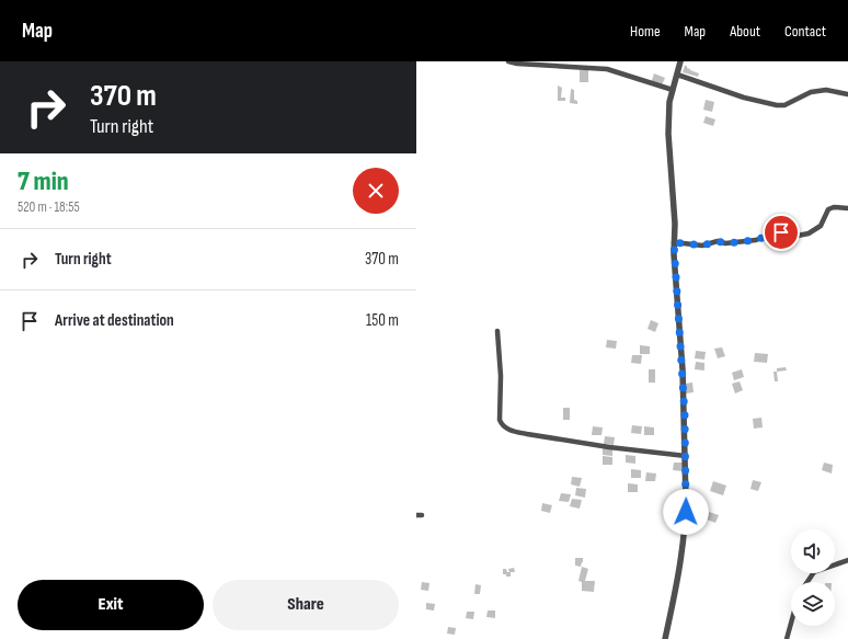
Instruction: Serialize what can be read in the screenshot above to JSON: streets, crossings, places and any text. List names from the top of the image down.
{
  "page": {
    "header": "Map",
    "nav": [
      "Home",
      "Map",
      "About",
      "Contact"
    ],
    "turn": ["370 m", "Turn right"],
    "heading": ["7 min", "520 m · 18:55"],
    "list": [
      {
        "name": "Turn right",
        "value": "370 m"
      },
      {
        "name": "Arrive at destination",
        "value": "150 m"
      }
    ],
    "buttons": ["Exit", "Share"]
  }
}
